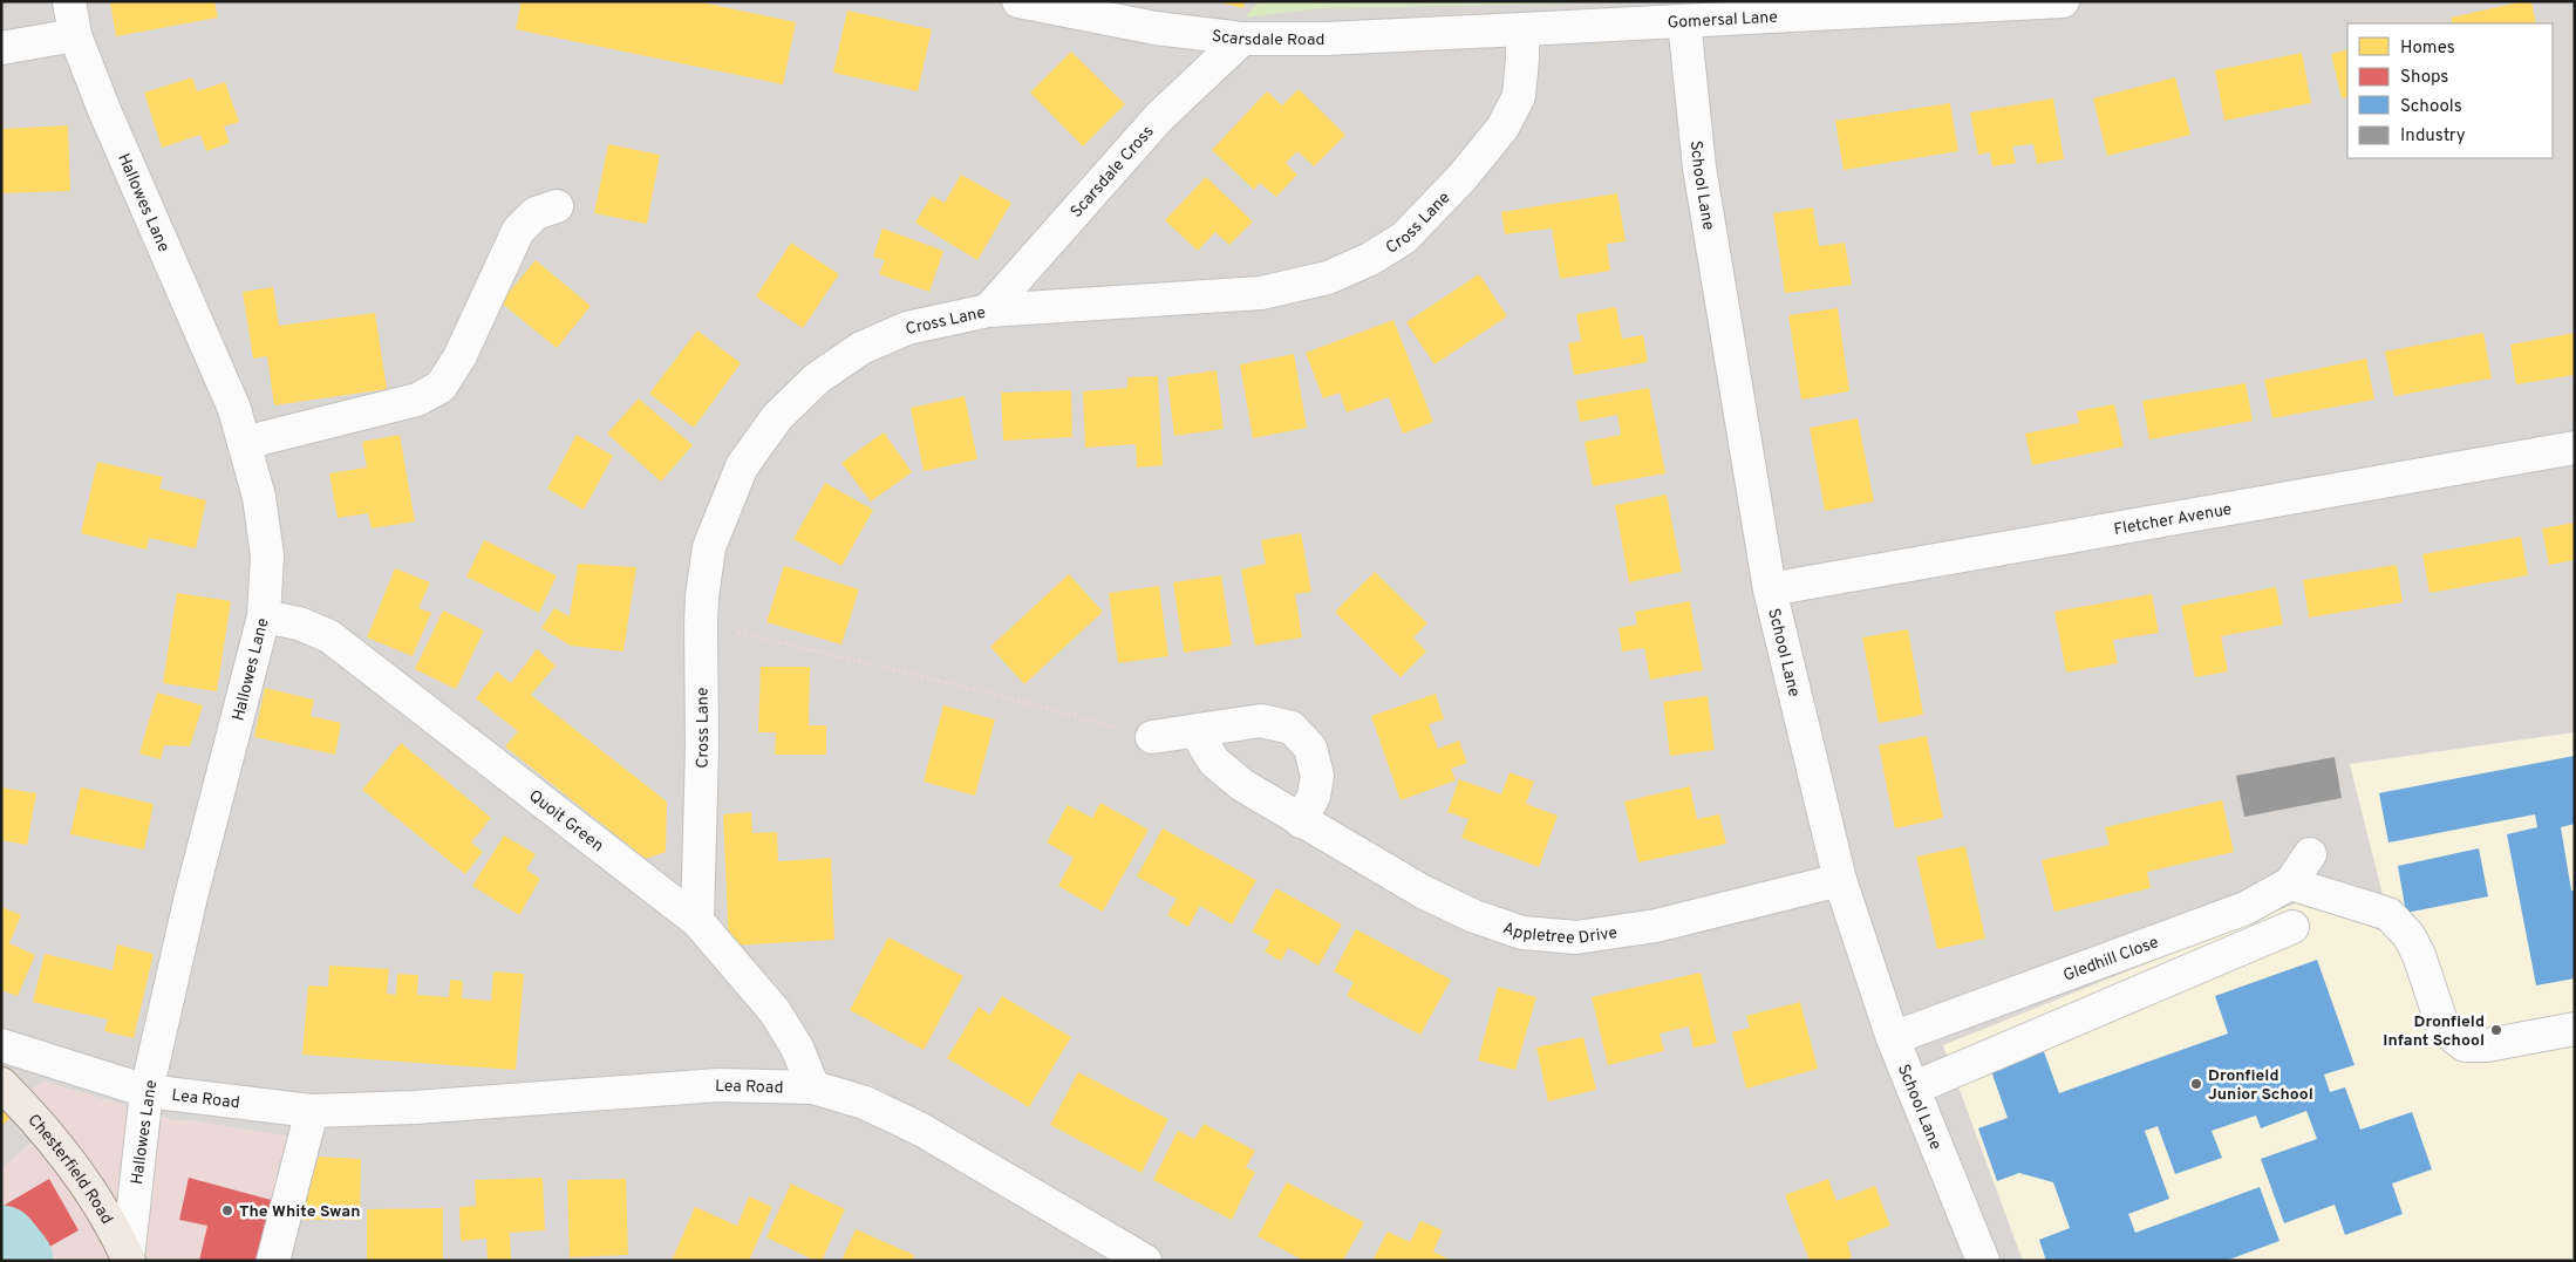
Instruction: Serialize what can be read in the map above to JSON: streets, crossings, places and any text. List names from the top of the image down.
{
  "streets": {
    "main road": ["Chesterfield Road"],
    "street": [
      "Gomersal Lane",
      "Scarsdale Road",
      "Scarsdale Cross",
      "School Lane",
      "Hallowes Lane",
      "Cross Lane",
      "Fletcher Avenue",
      "Quoit Green",
      "Appletree Drive",
      "Gledhill Close",
      "Lea Road"
    ]
  },
  "crossings": [
    ["Gomersal Lane", "Scarsdale Road"],
    ["Gomersal Lane", "School Lane"],
    ["Gomersal Lane", "Cross Lane"],
    ["Scarsdale Road", "Scarsdale Cross"],
    ["Scarsdale Road", "Cross Lane"],
    ["Scarsdale Cross", "Cross Lane"],
    ["School Lane", "Fletcher Avenue"],
    ["School Lane", "Appletree Drive"],
    ["School Lane", "Gledhill Close"],
    ["Hallowes Lane", "Quoit Green"],
    ["Hallowes Lane", "Lea Road"],
    ["Hallowes Lane", "Chesterfield Road"],
    ["Cross Lane", "Quoit Green"],
    ["Quoit Green", "Lea Road"]
  ],
  "places": ["Dronfield Infant School", "Dronfield Junior School", "The White Swan"],
  "legend": [
    "Homes",
    "Shops",
    "Schools",
    "Industry"
  ]
}
